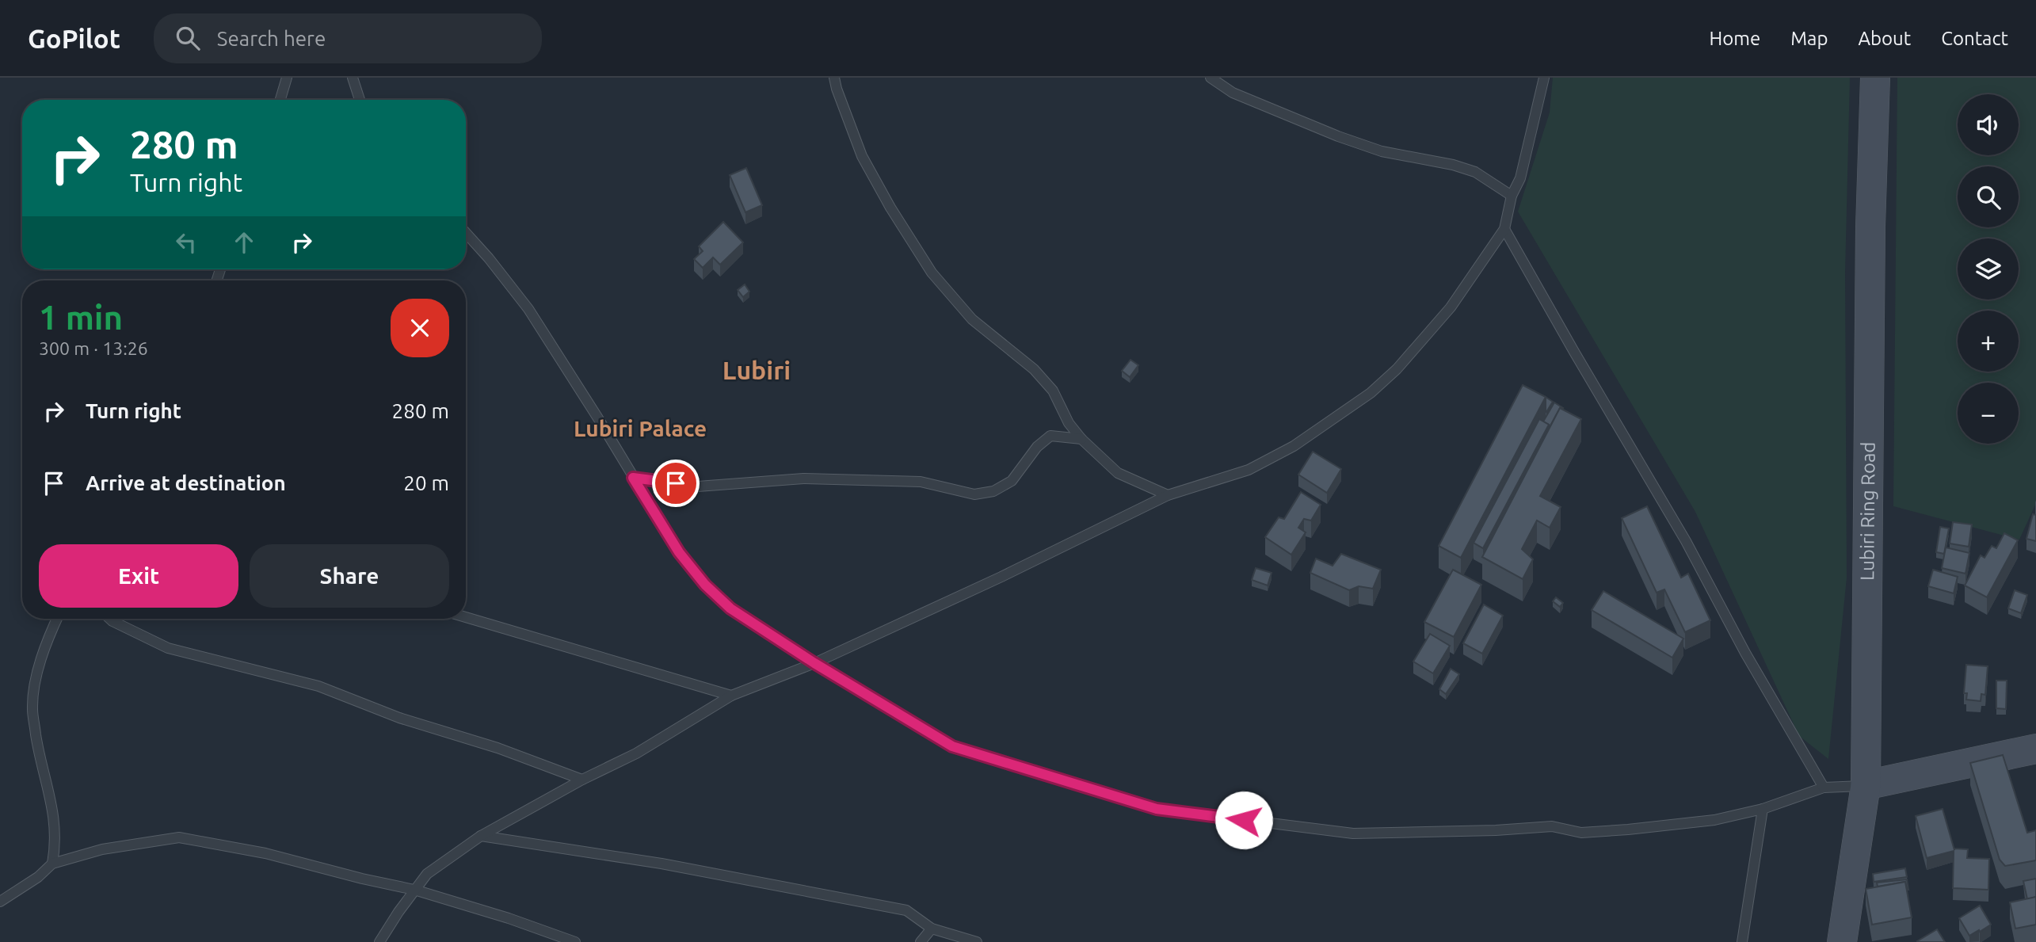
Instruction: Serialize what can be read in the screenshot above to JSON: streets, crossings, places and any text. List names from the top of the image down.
{
  "streets": {
    "main road": ["Lubiri Ring Road"]
  },
  "districts": ["Lubiri", "Lubiri Palace"],
  "page": {
    "header": "GoPilot",
    "search": "Search here",
    "nav": [
      "Home",
      "Map",
      "About",
      "Contact"
    ],
    "map_buttons": ["+", "−"],
    "turn": ["280 m", "Turn right"],
    "heading": ["1 min", "300 m · 13:26"],
    "list": [
      {
        "name": "Turn right",
        "value": "280 m"
      },
      {
        "name": "Arrive at destination",
        "value": "20 m"
      }
    ],
    "buttons": ["Exit", "Share"]
  }
}
